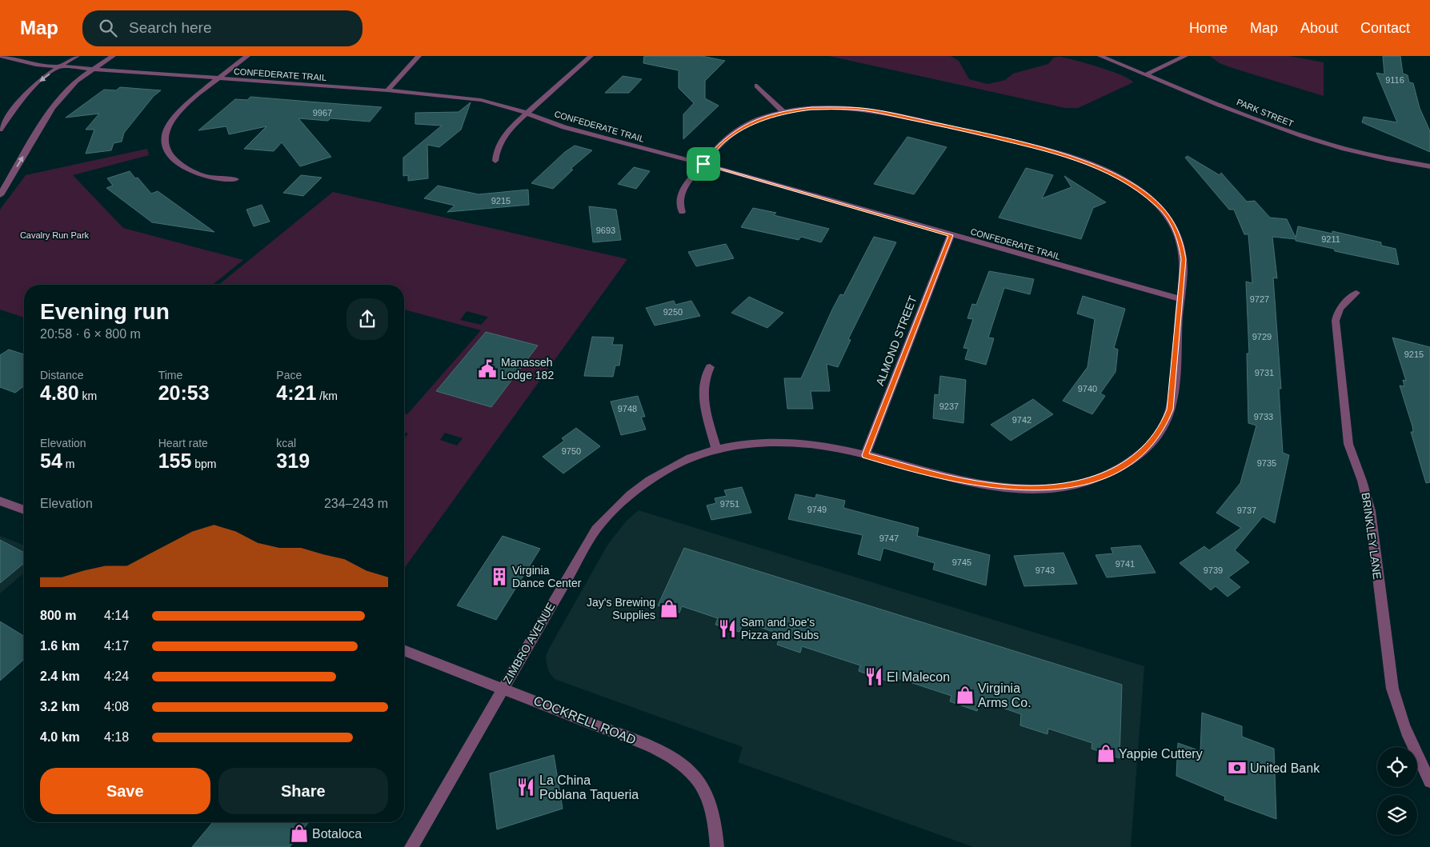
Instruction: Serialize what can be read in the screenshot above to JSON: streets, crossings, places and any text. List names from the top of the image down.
{
  "streets": {
    "street": [
      "CONFEDERATE TRAIL",
      "PARK STREET",
      "ALMOND STREET",
      "BRINKLEY LANE",
      "ZIMBRO AVENUE",
      "COCKRELL ROAD"
    ]
  },
  "crossings": [
    ["CONFEDERATE TRAIL", "ALMOND STREET"],
    ["CONFEDERATE TRAIL", "ZIMBRO AVENUE"],
    ["ALMOND STREET", "ZIMBRO AVENUE"],
    ["ZIMBRO AVENUE", "COCKRELL ROAD"]
  ],
  "parks": ["Cavalry Run Park"],
  "places": {
    "public building": ["Manasseh Lodge 182"],
    "building": ["Virginia Dance Center"],
    "shop": [
      "Jay's Brewing Supplies",
      "Virginia Arms Co.",
      "Yappie Cuttery",
      "Botaloca"
    ],
    "restaurant": ["Sam and Joe's Pizza and Subs", "El Malecon", "La China Poblana Taqueria"],
    "bank": ["United Bank"]
  },
  "house_numbers": [
    "9116",
    "9967",
    "9215",
    "9693",
    "9211",
    "9727",
    "9250",
    "9729",
    "9215",
    "9731",
    "9740",
    "9237",
    "9748",
    "9733",
    "9742",
    "9750",
    "9735",
    "9751",
    "9749",
    "9737",
    "9747",
    "9745",
    "9741",
    "9743",
    "9739"
  ],
  "page": {
    "header": "Map",
    "search": "Search here",
    "nav": [
      "Home",
      "Map",
      "About",
      "Contact"
    ],
    "heading": ["Evening run", "20:58 · 6 × 800 m"],
    "stats": [
      ["Distance", "4.80 km"],
      ["Time", "20:53"],
      ["Pace", "4:21 /km"],
      ["Elevation", "54 m"],
      ["Heart rate", "155 bpm"],
      ["kcal", "319"]
    ],
    "chart": ["Elevation", "234–243 m"],
    "list": [
      {
        "name": "800 m",
        "note": "4:14"
      },
      {
        "name": "1.6 km",
        "note": "4:17"
      },
      {
        "name": "2.4 km",
        "note": "4:24"
      },
      {
        "name": "3.2 km",
        "note": "4:08"
      },
      {
        "name": "4.0 km",
        "note": "4:18"
      }
    ],
    "buttons": ["Save", "Share"]
  }
}
